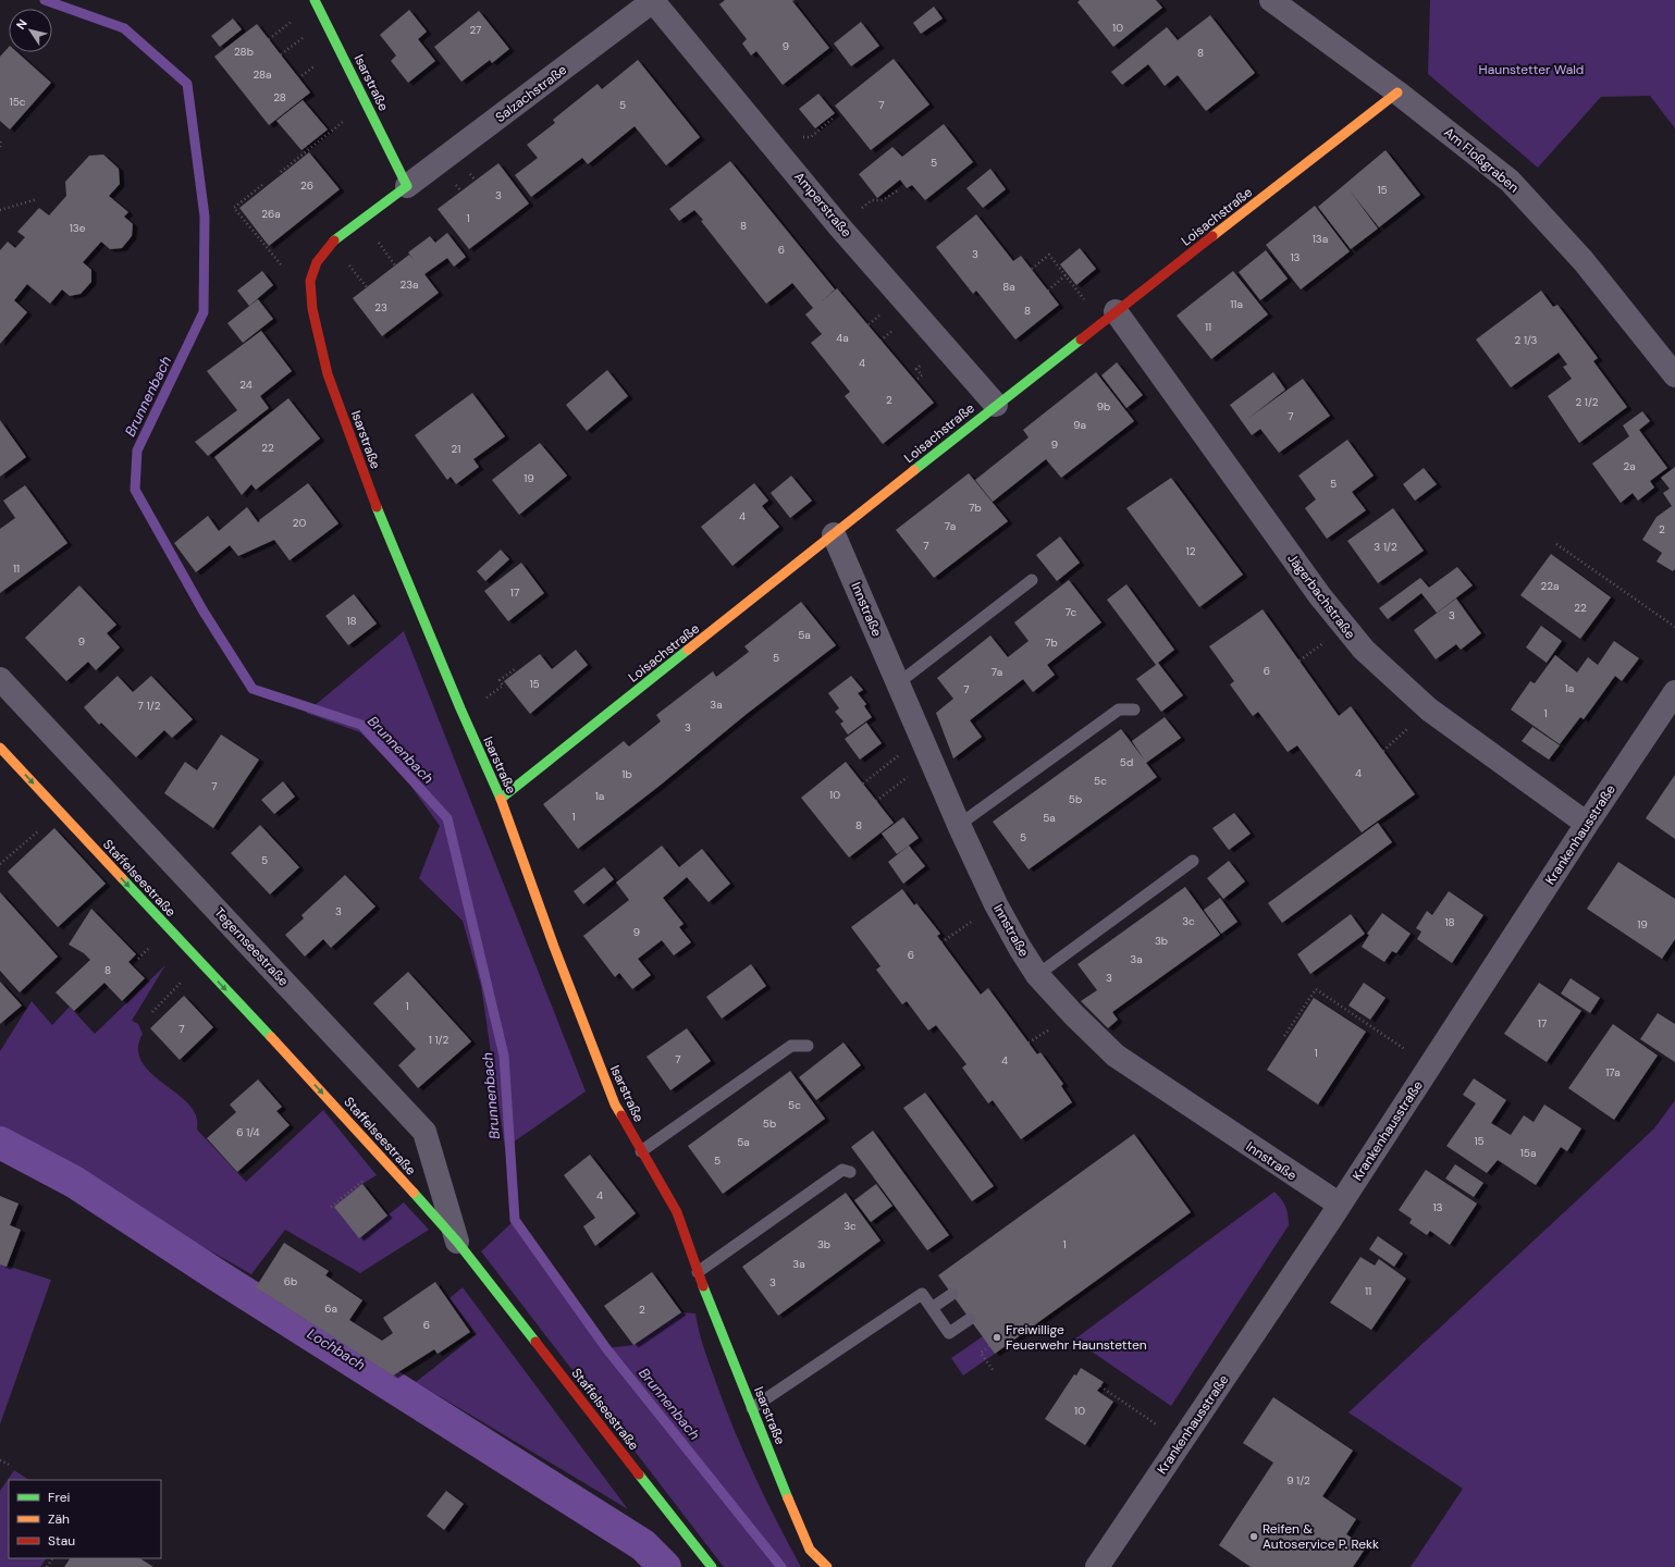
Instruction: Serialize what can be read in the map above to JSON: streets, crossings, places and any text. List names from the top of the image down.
{
  "streets": {
    "street": [
      "Isarstraße",
      "Salzachstraße",
      "Am Floßgraben",
      "Amperstraße",
      "Loisachstraße",
      "Jägerbachstraße",
      "Innstraße",
      "Krankenhausstraße",
      "Staffelseestraße",
      "Tegernseestraße"
    ]
  },
  "crossings": [
    ["Isarstraße", "Salzachstraße"],
    ["Isarstraße", "Loisachstraße"],
    ["Salzachstraße", "Amperstraße"],
    ["Am Floßgraben", "Loisachstraße"],
    ["Amperstraße", "Loisachstraße"],
    ["Loisachstraße", "Jägerbachstraße"],
    ["Loisachstraße", "Innstraße"],
    ["Jägerbachstraße", "Krankenhausstraße"],
    ["Innstraße", "Krankenhausstraße"],
    ["Staffelseestraße", "Tegernseestraße"]
  ],
  "one_way": ["Staffelseestraße"],
  "water": ["Brunnenbach", "Lochbach"],
  "parks": ["Haunstetter Wald"],
  "places": ["Freiwillige Feuerwehr Haunstetten", "Reifen & Autoservice P. Rekk"],
  "house_numbers": [
    "10",
    "27",
    "9",
    "28b",
    "8",
    "28a",
    "28",
    "15c",
    "5",
    "7",
    "5",
    "26",
    "15",
    "3",
    "26a",
    "1",
    "8",
    "13e",
    "13a",
    "6",
    "3",
    "13",
    "23a",
    "8a",
    "11a",
    "23",
    "8",
    "11",
    "4a",
    "2 1/3",
    "4",
    "24",
    "2",
    "2 1/2",
    "9b",
    "7",
    "9a",
    "9",
    "22",
    "21",
    "2a",
    "19",
    "5",
    "7b",
    "4",
    "20",
    "7a",
    "2",
    "7",
    "3 1/2",
    "12",
    "11",
    "22a",
    "17",
    "22",
    "7c",
    "3",
    "18",
    "5a",
    "9",
    "7b",
    "5",
    "6",
    "7a",
    "15",
    "1a",
    "7",
    "3a",
    "7 1/2",
    "1",
    "3",
    "5d",
    "4",
    "1b",
    "5c",
    "7",
    "10",
    "1a",
    "5b",
    "1",
    "5a",
    "8",
    "5",
    "5",
    "3",
    "3c",
    "18",
    "19",
    "9",
    "3b",
    "6",
    "3a",
    "8",
    "3",
    "1",
    "17",
    "7",
    "1 1/2",
    "1",
    "7",
    "4",
    "17a",
    "5c",
    "5b",
    "6 1/4",
    "15",
    "5a",
    "15a",
    "5",
    "4",
    "13",
    "3c",
    "3b",
    "1",
    "3a",
    "6b",
    "3",
    "11",
    "6a",
    "2",
    "6",
    "10",
    "9 1/2"
  ],
  "legend": ["Frei", "Zäh", "Stau"],
  "north": "top left"
}
